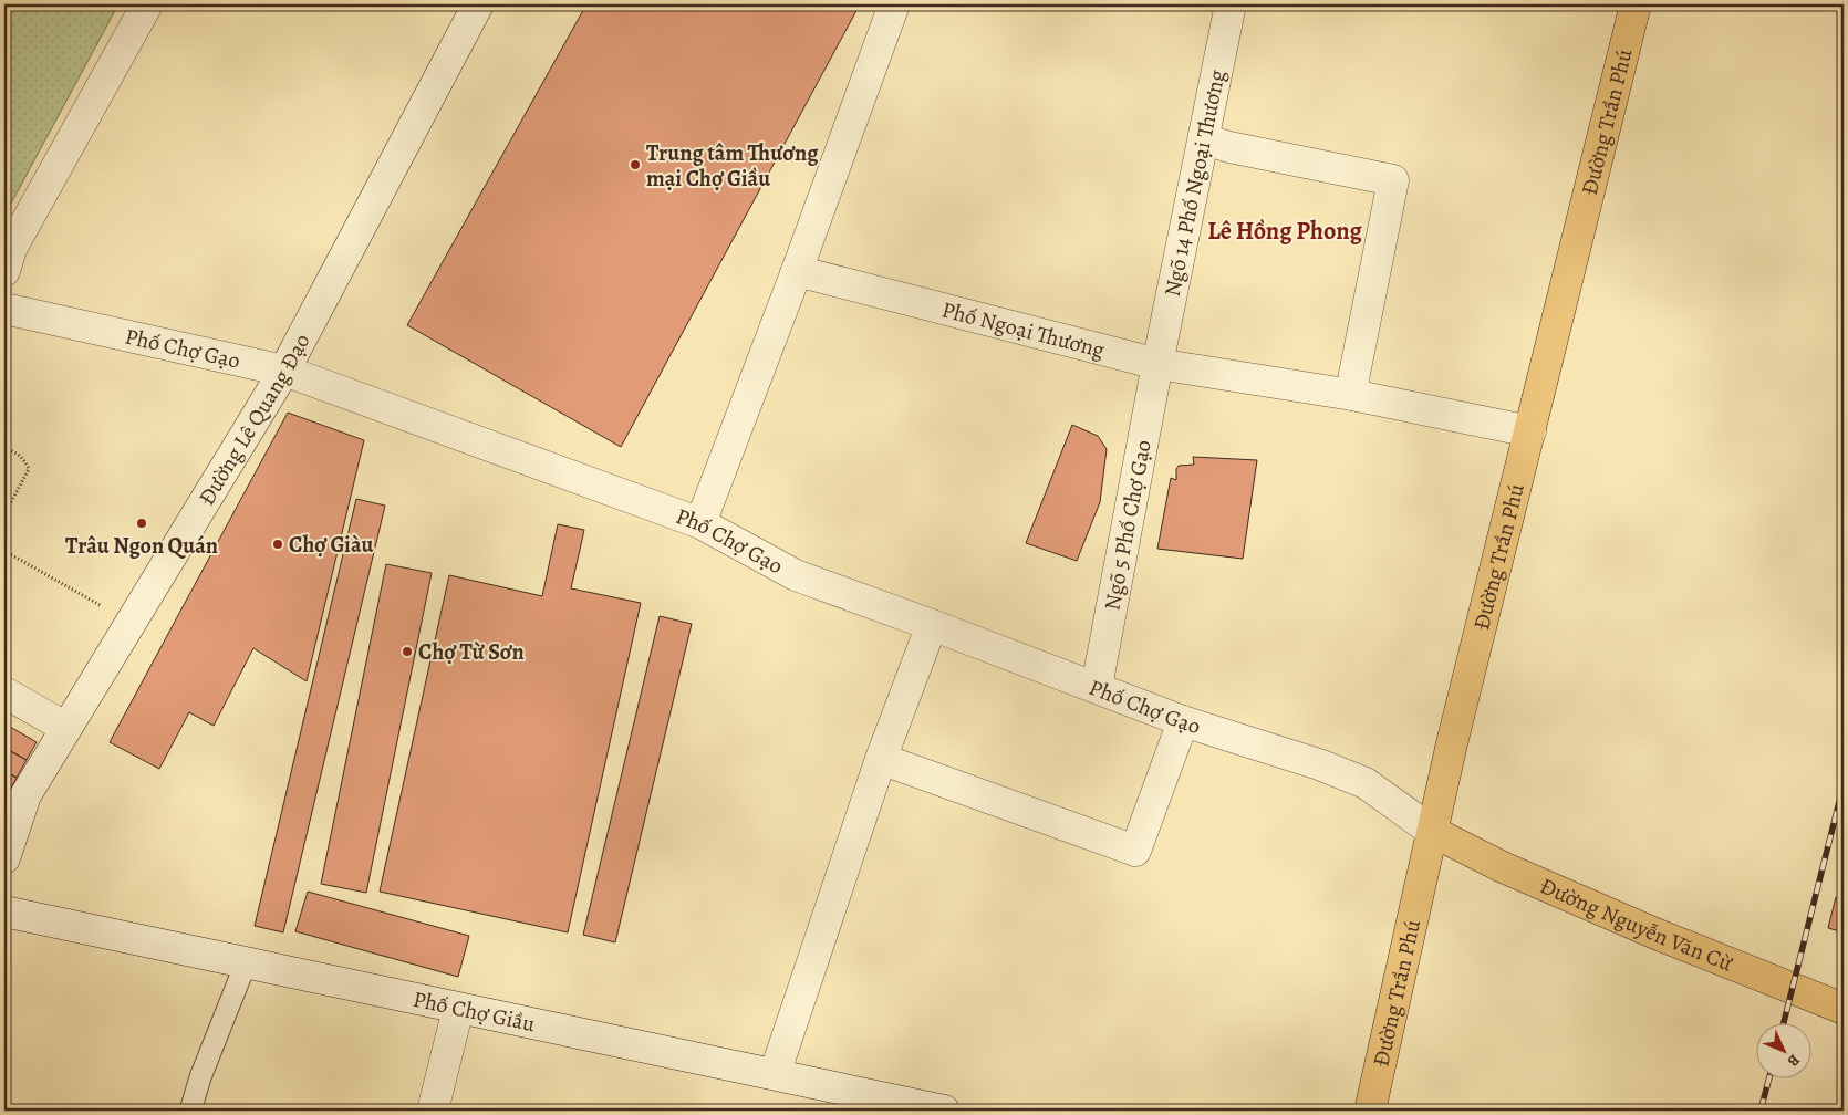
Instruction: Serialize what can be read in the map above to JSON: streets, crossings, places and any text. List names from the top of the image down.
{
  "streets": {
    "main road": ["Đường Trần Phú", "Đường Nguyễn Văn Cừ"],
    "street": [
      "Ngõ 14 Phố Ngoại Thương",
      "Phố Ngoại Thương",
      "Phố Chợ Gạo",
      "Đường Lê Quang Đạo",
      "Ngõ 5 Phố Chợ Gạo",
      "Phố Chợ Giầu"
    ]
  },
  "crossings": [
    ["Đường Trần Phú", "Phố Ngoại Thương"],
    ["Đường Trần Phú", "Phố Chợ Gạo"],
    ["Đường Trần Phú", "Đường Nguyễn Văn Cừ"],
    ["Ngõ 14 Phố Ngoại Thương", "Phố Ngoại Thương"],
    ["Ngõ 14 Phố Ngoại Thương", "Ngõ 5 Phố Chợ Gạo"],
    ["Phố Ngoại Thương", "Ngõ 5 Phố Chợ Gạo"],
    ["Phố Chợ Gạo", "Đường Lê Quang Đạo"],
    ["Phố Chợ Gạo", "Ngõ 5 Phố Chợ Gạo"],
    ["Phố Chợ Gạo", "Đường Nguyễn Văn Cừ"]
  ],
  "districts": ["Lê Hồng Phong"],
  "places": [
    "Trung tâm Thương mại Chợ Giầu",
    "Trâu Ngon Quán",
    "Chợ Giàu",
    "Chợ Từ Sơn"
  ],
  "north": "bottom right"
}
